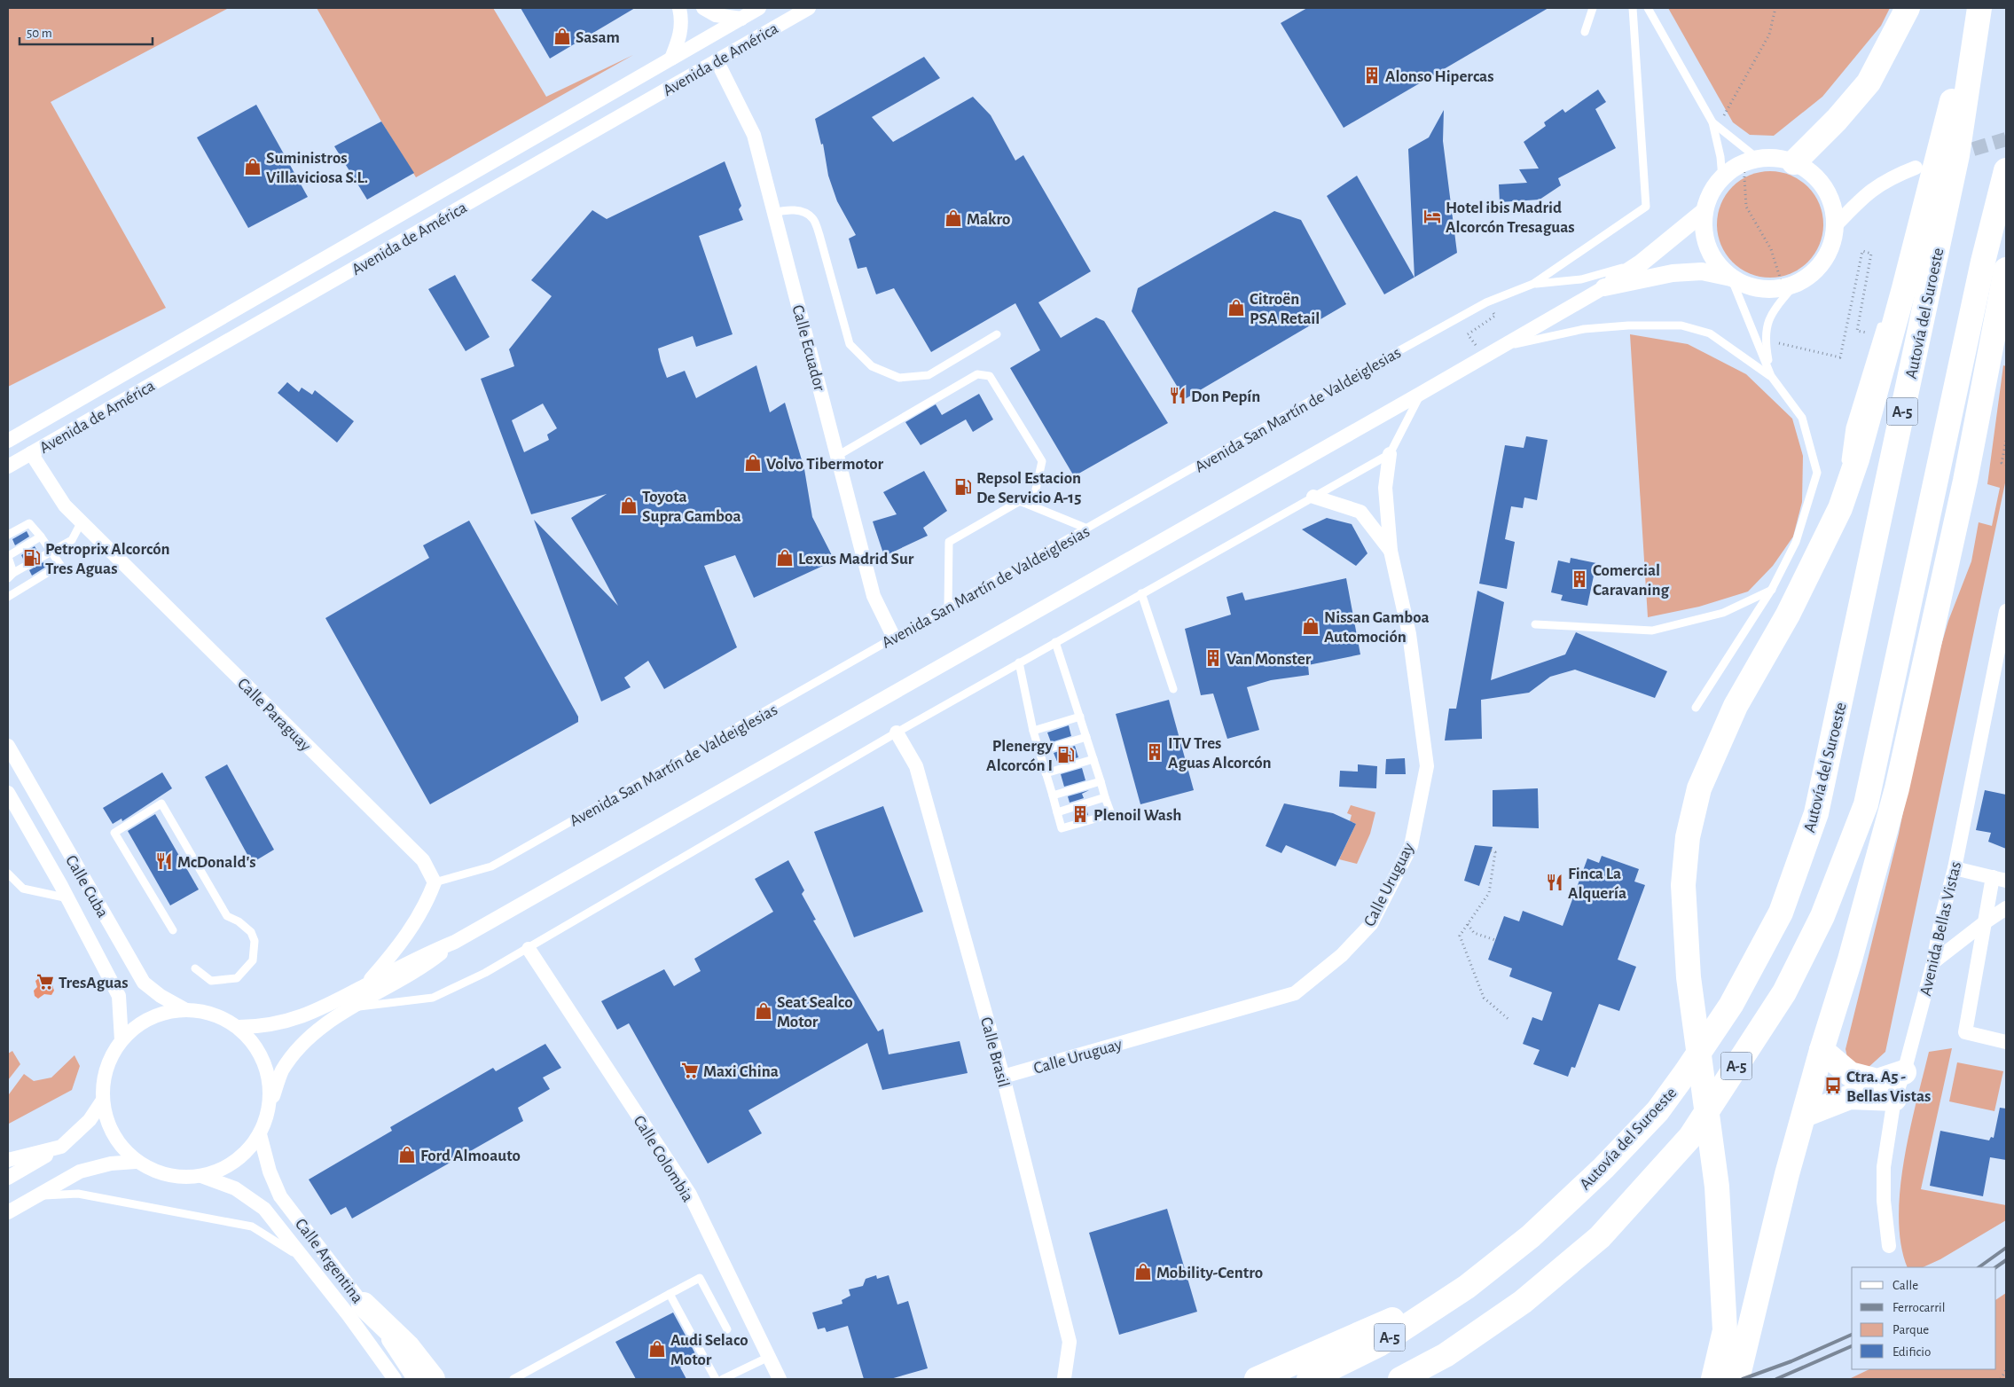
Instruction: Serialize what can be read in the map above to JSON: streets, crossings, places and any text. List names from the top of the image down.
{
  "streets": {
    "highway": ["Autovía del Suroeste", "A-5"],
    "street": [
      "Avenida de América",
      "Calle Ecuador",
      "Avenida San Martín de Valdeiglesias",
      "Calle Paraguay",
      "Calle Uruguay",
      "Calle Cuba",
      "Avenida Bellas Vistas",
      "Calle Brasil",
      "Calle Colombia",
      "Calle Argentina"
    ]
  },
  "crossings": [
    ["Avenida de América", "Calle Ecuador"],
    ["Avenida de América", "Calle Paraguay"],
    ["Calle Ecuador", "Avenida San Martín de Valdeiglesias"],
    ["Avenida San Martín de Valdeiglesias", "Calle Paraguay"],
    ["Calle Uruguay", "Calle Brasil"]
  ],
  "places": {
    "shop": [
      "Sasam",
      "Suministros Villaviciosa S.L.",
      "Makro",
      "Citroën PSA Retail",
      "Volvo Tibermotor",
      "Toyota Supra Gamboa",
      "Lexus Madrid Sur",
      "Nissan Gamboa Automoción",
      "Seat Sealco Motor",
      "Ford Almoauto",
      "Mobility-Centro",
      "Audi Selaco Motor"
    ],
    "building": [
      "Alonso Hipercas",
      "Comercial Caravaning",
      "Van Monster",
      "ITV Tres Aguas Alcorcón",
      "Plenoil Wash"
    ],
    "hotel": ["Hotel ibis Madrid Alcorcón Tresaguas"],
    "restaurant": ["Don Pepín", "McDonald's", "Finca La Alquería"],
    "fuel station": ["Repsol Estacion De Servicio A-15", "Petroprix Alcorcón Tres Aguas", "Plenergy Alcorcón I"],
    "supermarket": ["TresAguas", "Maxi China"],
    "bus stop": ["Ctra. A5 - Bellas Vistas"]
  },
  "legend": [
    "Calle",
    "Ferrocarril",
    "Parque",
    "Edificio"
  ],
  "scale_bar": "50 m"
}
